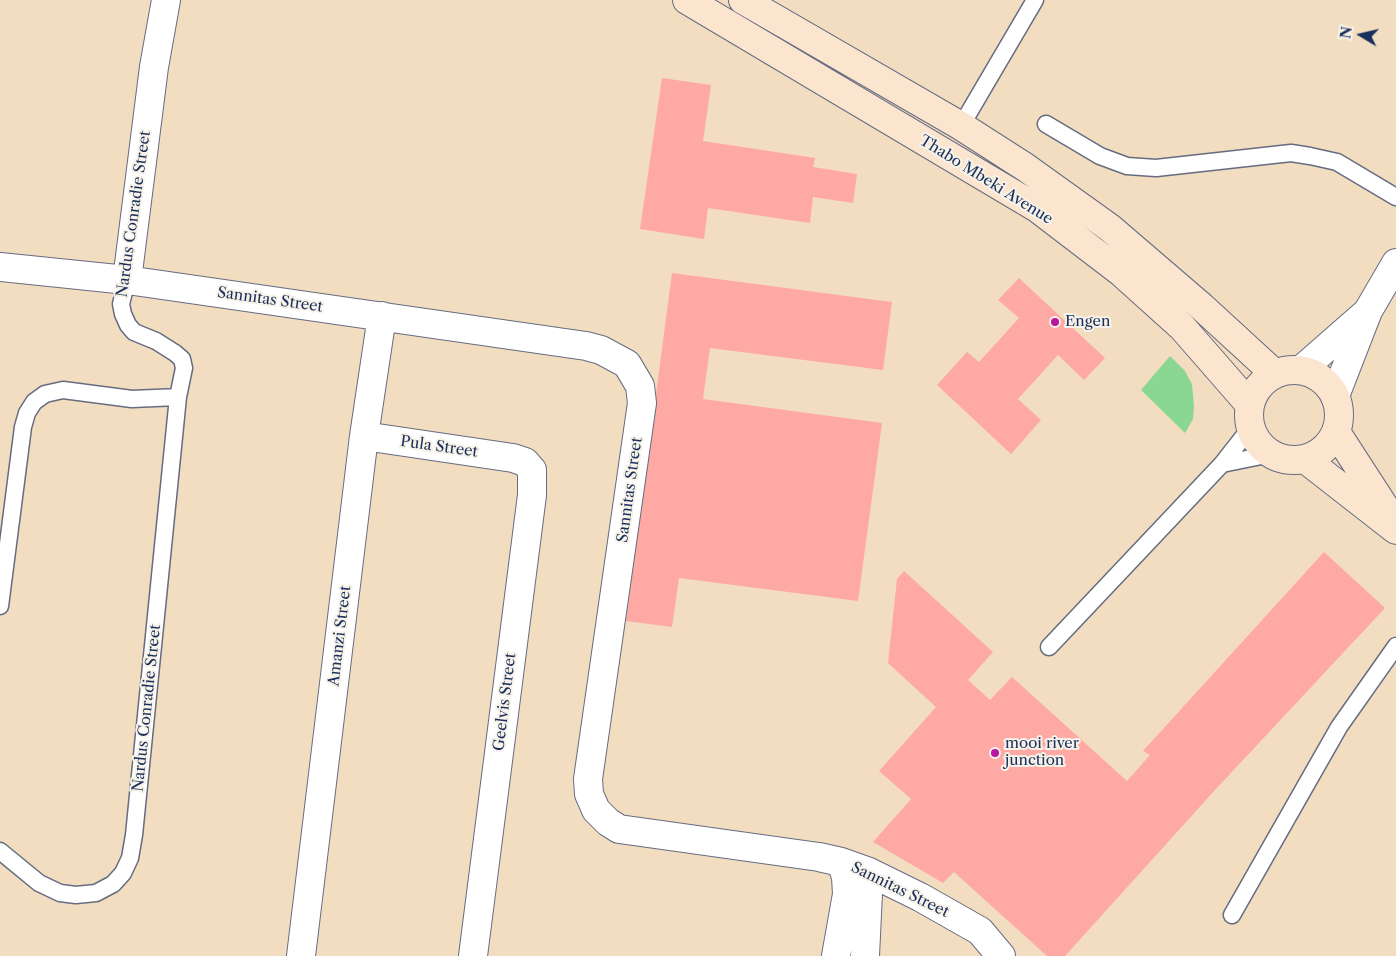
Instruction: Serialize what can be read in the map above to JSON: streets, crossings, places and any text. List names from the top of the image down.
{
  "streets": {
    "main road": ["Thabo Mbeki Avenue"],
    "street": [
      "Nardus Conradie Street",
      "Sannitas Street",
      "Pula Street",
      "Amanzi Street",
      "Geelvis Street"
    ]
  },
  "crossings": [
    ["Nardus Conradie Street", "Sannitas Street"],
    ["Sannitas Street", "Amanzi Street"],
    ["Pula Street", "Amanzi Street"],
    ["Pula Street", "Geelvis Street"]
  ],
  "places": ["Engen", "mooi river junction"],
  "north": "left"
}
